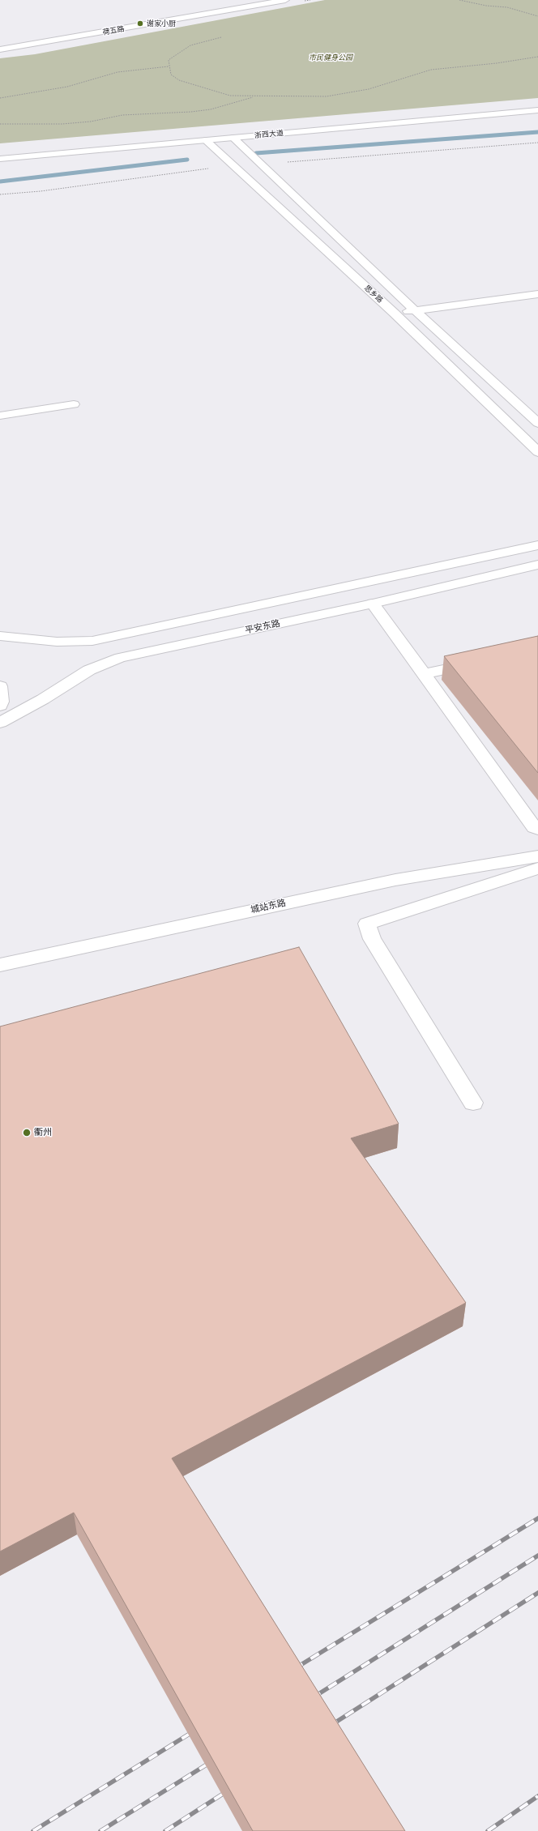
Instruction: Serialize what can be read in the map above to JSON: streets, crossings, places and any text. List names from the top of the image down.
{
  "streets": {
    "main road": [
      "荷五路",
      "浙西大道",
      "思乡路",
      "平安东路",
      "城站东路"
    ]
  },
  "crossings": [
    ["浙西大道", "思乡路"]
  ],
  "parks": ["市民健身公园"],
  "places": ["谢家小厨", "衢州"]
}
